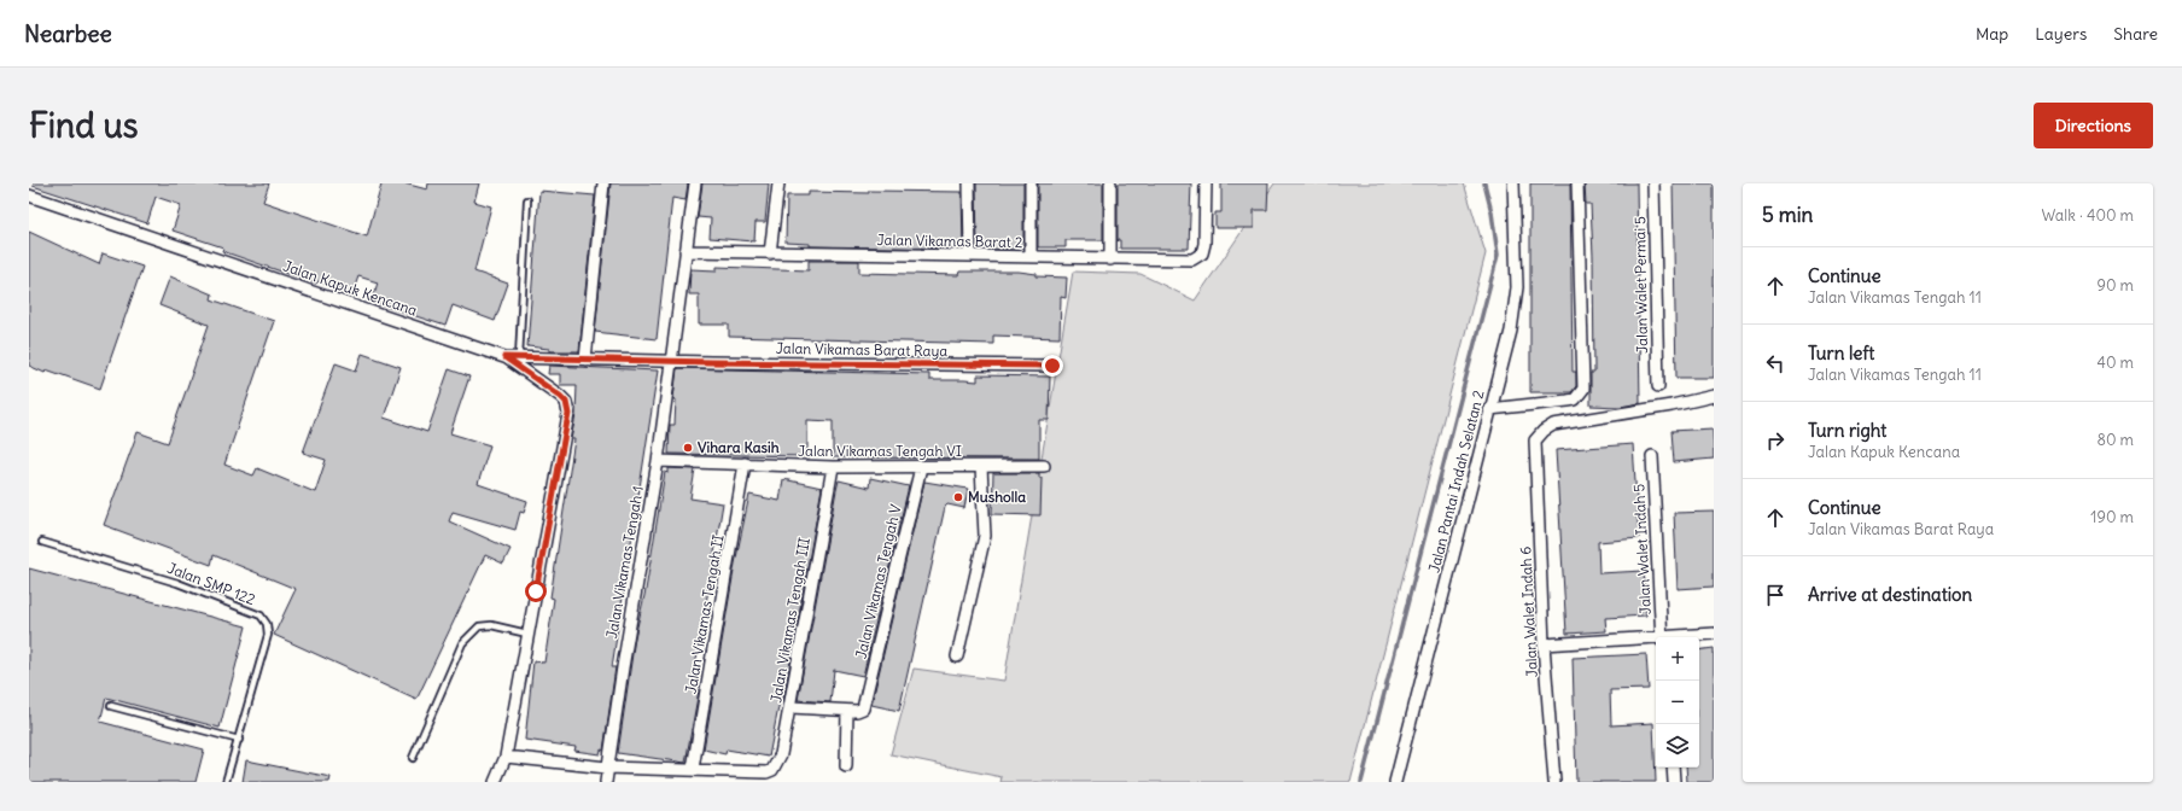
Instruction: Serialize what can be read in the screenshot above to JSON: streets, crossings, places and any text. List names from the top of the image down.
{
  "streets": {
    "street": [
      "Jalan Vikamas Barat 2",
      "Jalan Walet Permai 5",
      "Jalan Kapuk Kencana",
      "Jalan Vikamas Barat Raya",
      "Jalan Vikamas Tengah VI",
      "Jalan Pantai Indah Selatan 2",
      "Jalan Walet Indah 5",
      "Jalan Vikamas Tengah 1",
      "Jalan Vikamas Tengah V",
      "Jalan Walet Indah 6",
      "Jalan Vikamas Tengah II",
      "Jalan Vikamas Tengah III"
    ],
    "lane": ["Jalan SMP 122"]
  },
  "crossings": [
    ["Jalan Vikamas Barat 2", "Jalan Vikamas Tengah 1"],
    ["Jalan Kapuk Kencana", "Jalan Vikamas Barat Raya"],
    ["Jalan Kapuk Kencana", "Jalan Vikamas Tengah 1"],
    ["Jalan Vikamas Barat Raya", "Jalan Vikamas Tengah 1"],
    ["Jalan Vikamas Tengah VI", "Jalan Vikamas Tengah 1"],
    ["Jalan Vikamas Tengah VI", "Jalan Vikamas Tengah V"],
    ["Jalan Vikamas Tengah VI", "Jalan Vikamas Tengah II"],
    ["Jalan Vikamas Tengah VI", "Jalan Vikamas Tengah III"],
    ["Jalan Vikamas Tengah II", "Jalan Vikamas Tengah III"]
  ],
  "places": ["Vihara Kasih", "Musholla"],
  "page": {
    "header": "Nearbee",
    "nav": ["Map", "Layers", "Share"],
    "buttons": "Directions",
    "title": "Find us",
    "heading": ["5 min", "Walk · 400 m"],
    "list": [
      ["Continue", "Jalan Vikamas Tengah 11", "90 m"],
      ["Turn left", "Jalan Vikamas Tengah 11", "40 m"],
      ["Turn right", "Jalan Kapuk Kencana", "80 m"],
      ["Continue", "Jalan Vikamas Barat Raya", "190 m"],
      "Arrive at destination"
    ],
    "map_buttons": ["+", "−"]
  }
}
